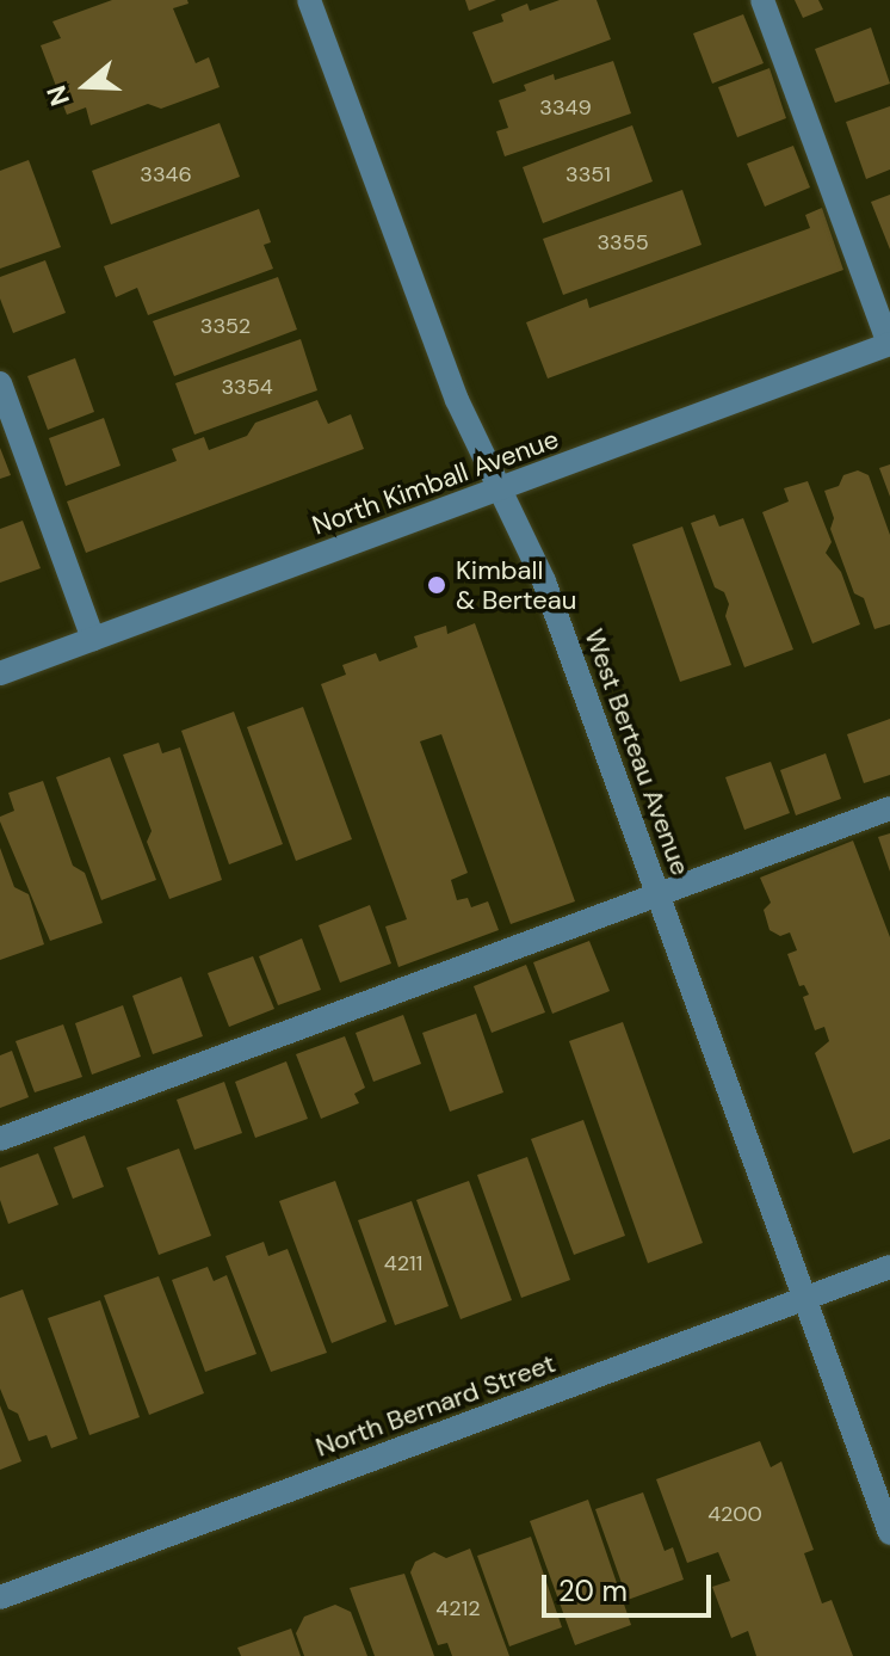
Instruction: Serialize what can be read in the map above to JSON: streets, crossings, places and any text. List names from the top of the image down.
{
  "streets": {
    "street": ["North Kimball Avenue", "West Berteau Avenue", "North Bernard Street"]
  },
  "crossings": [
    ["North Kimball Avenue", "West Berteau Avenue"],
    ["West Berteau Avenue", "North Bernard Street"]
  ],
  "places": ["Kimball & Berteau"],
  "house_numbers": [
    "3349",
    "3346",
    "3351",
    "3355",
    "3352",
    "3354",
    "4211",
    "4200",
    "4212"
  ],
  "scale_bar": "20 m",
  "north": "left"
}
